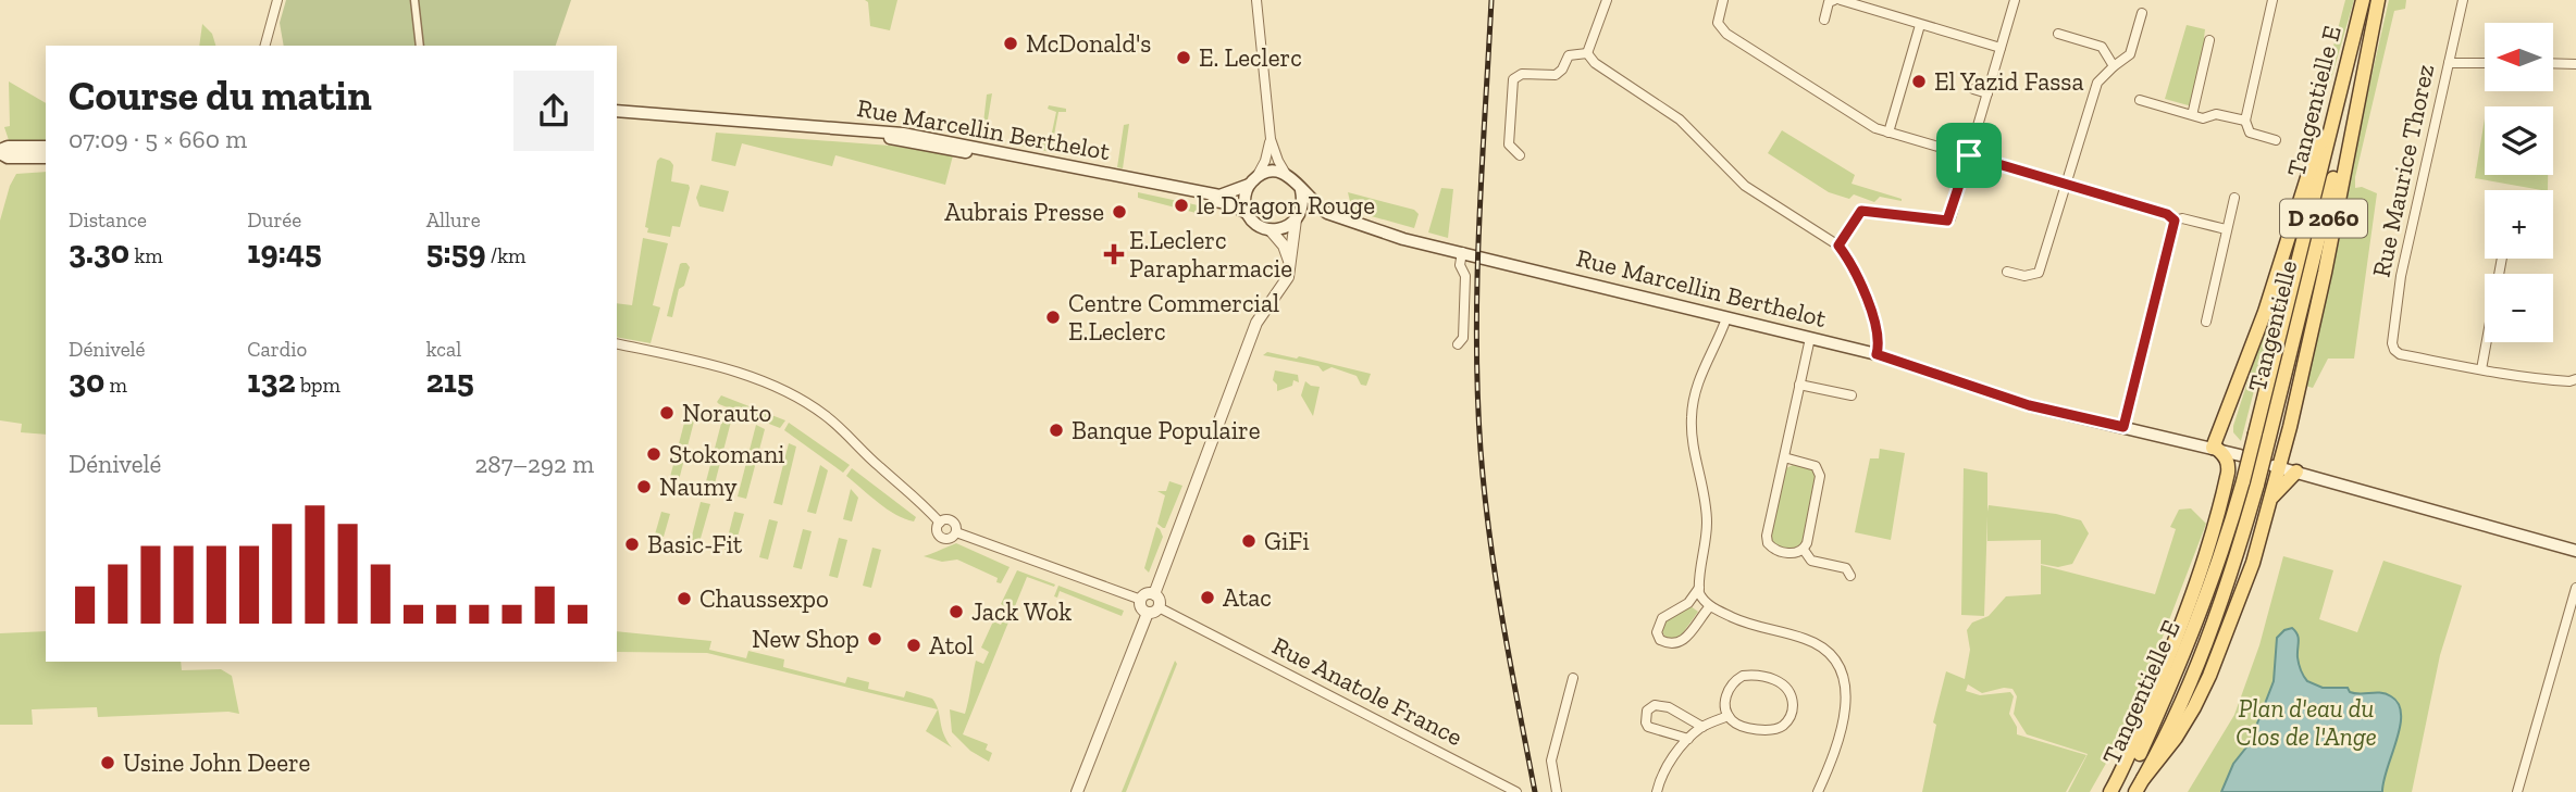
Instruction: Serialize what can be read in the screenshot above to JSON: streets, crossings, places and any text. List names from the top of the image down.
{
  "streets": {
    "main road": [
      "Tangentielle E",
      "Rue Marcellin Berthelot",
      "D 2060",
      "Tangentielle"
    ],
    "street": ["Rue Maurice Thorez", "Rue Anatole France"]
  },
  "crossings": [
    ["Tangentielle E", "D 2060"],
    ["Tangentielle E", "Tangentielle"]
  ],
  "parks": ["Plan d'eau du Clos de l'Ange"],
  "places": {
    "other": [
      "McDonald's",
      "E. Leclerc",
      "El Yazid Fassa",
      "le Dragon Rouge",
      "Aubrais Presse",
      "Centre Commercial E.Leclerc",
      "Norauto",
      "Banque Populaire",
      "Stokomani",
      "Naumy",
      "GiFi",
      "Basic-Fit",
      "Atac",
      "Chaussexpo",
      "Jack Wok",
      "New Shop",
      "Atol",
      "Usine John Deere"
    ],
    "health": ["E.Leclerc Parapharmacie"]
  },
  "north": "left",
  "page": {
    "map_buttons": ["+", "−"],
    "heading": ["Course du matin", "07:09 · 5 × 660 m"],
    "stats": [
      ["Distance", "3.30 km"],
      ["Durée", "19:45"],
      ["Allure", "5:59 /km"],
      ["Dénivelé", "30 m"],
      ["Cardio", "132 bpm"],
      ["kcal", "215"]
    ],
    "chart": ["Dénivelé", "287–292 m"]
  }
}
